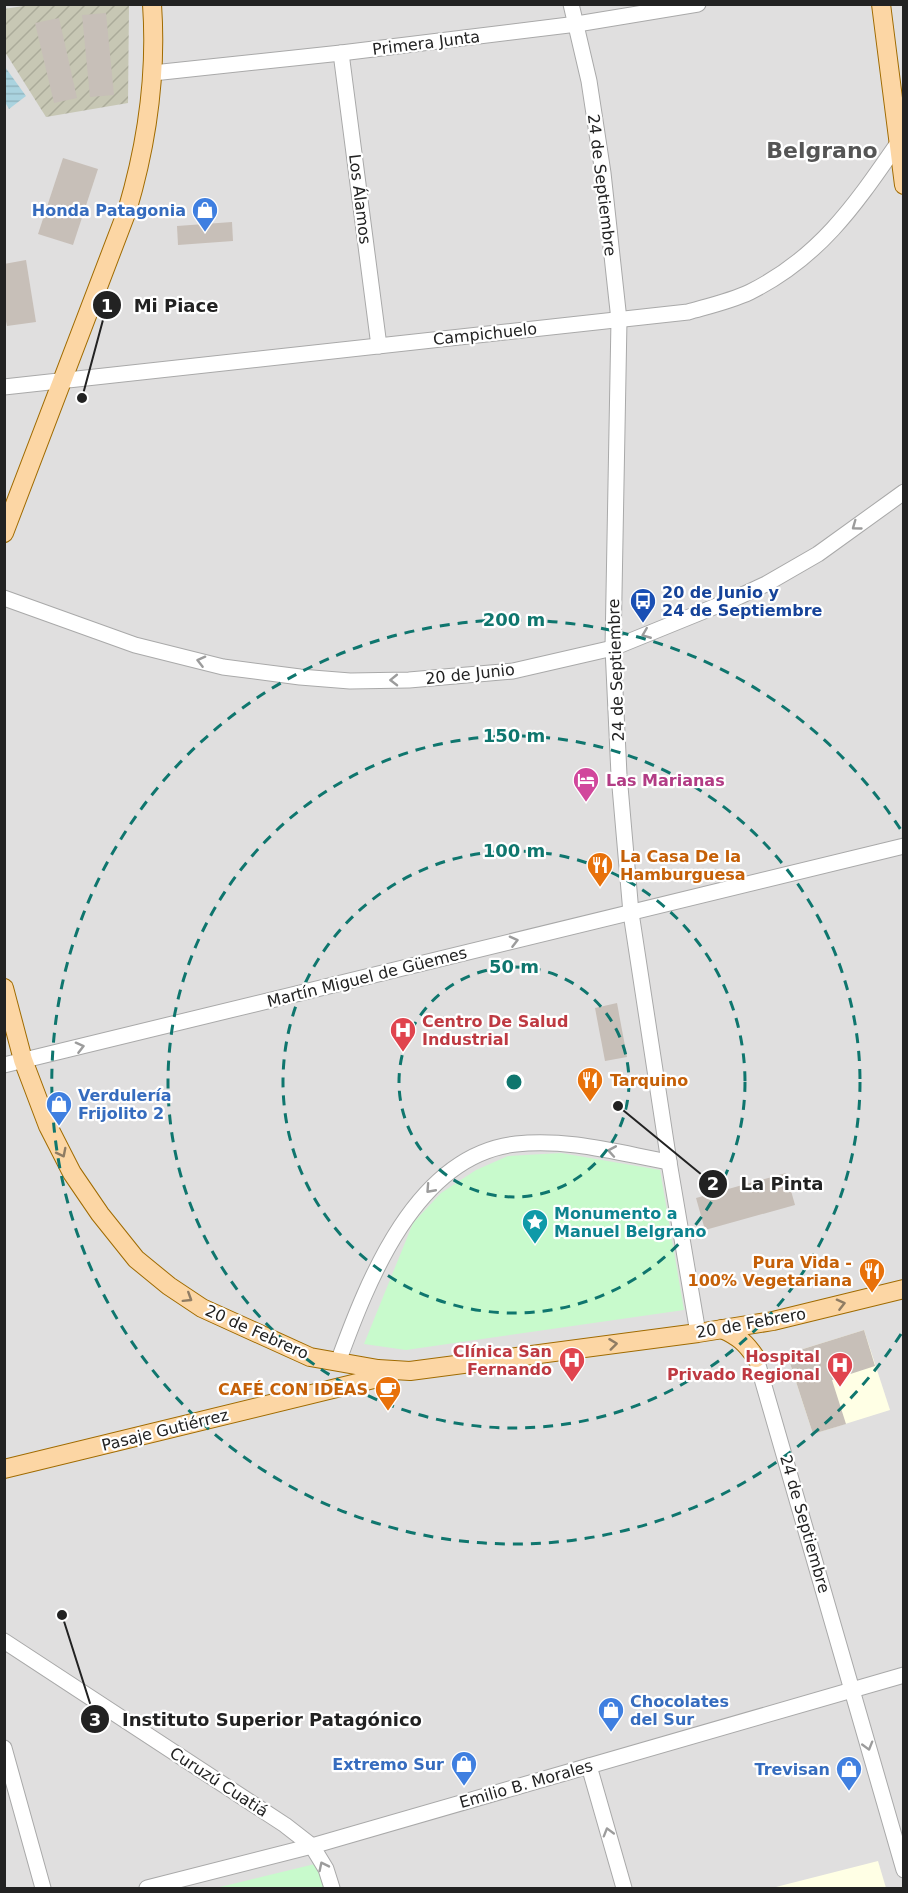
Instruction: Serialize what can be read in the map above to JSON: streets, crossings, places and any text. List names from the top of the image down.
{
  "streets": {
    "main road": ["20 de Febrero", "Pasaje Gutiérrez"],
    "street": [
      "Primera Junta",
      "24 de Septiembre",
      "Los Álamos",
      "Campichuelo",
      "20 de Junio",
      "Martín Miguel de Güemes",
      "Curuzú Cuatiá",
      "Emilio B. Morales"
    ]
  },
  "crossings": [
    ["Primera Junta", "24 de Septiembre"],
    ["Primera Junta", "Los Álamos"],
    ["24 de Septiembre", "Campichuelo"],
    ["24 de Septiembre", "20 de Junio"],
    ["24 de Septiembre", "Martín Miguel de Güemes"],
    ["24 de Septiembre", "20 de Febrero"],
    ["24 de Septiembre", "Emilio B. Morales"],
    ["Los Álamos", "Campichuelo"],
    ["Martín Miguel de Güemes", "20 de Febrero"],
    ["20 de Febrero", "Pasaje Gutiérrez"],
    ["Curuzú Cuatiá", "Emilio B. Morales"]
  ],
  "one_way": ["20 de Junio", "Martín Miguel de Güemes", "20 de Febrero"],
  "districts": ["Belgrano"],
  "places": {
    "shop": [
      "Honda Patagonia",
      "Verdulería Frijolito 2",
      "Chocolates del Sur",
      "Extremo Sur",
      "Trevisan"
    ],
    "other": ["Mi Piace", "La Pinta", "Instituto Superior Patagónico"],
    "bus stop": ["20 de Junio y 24 de Septiembre"],
    "hotel": ["Las Marianas"],
    "restaurant": ["La Casa De la Hamburguesa", "Tarquino", "Pura Vida - 100% Vegetariana"],
    "hospital": ["Centro De Salud Industrial", "Clínica San Fernando", "Hospital Privado Regional"],
    "place": ["Monumento a Manuel Belgrano"],
    "cafe": ["CAFÉ CON IDEAS"]
  },
  "rings": [
    "200 m",
    "150 m",
    "100 m",
    "50 m"
  ]
}
